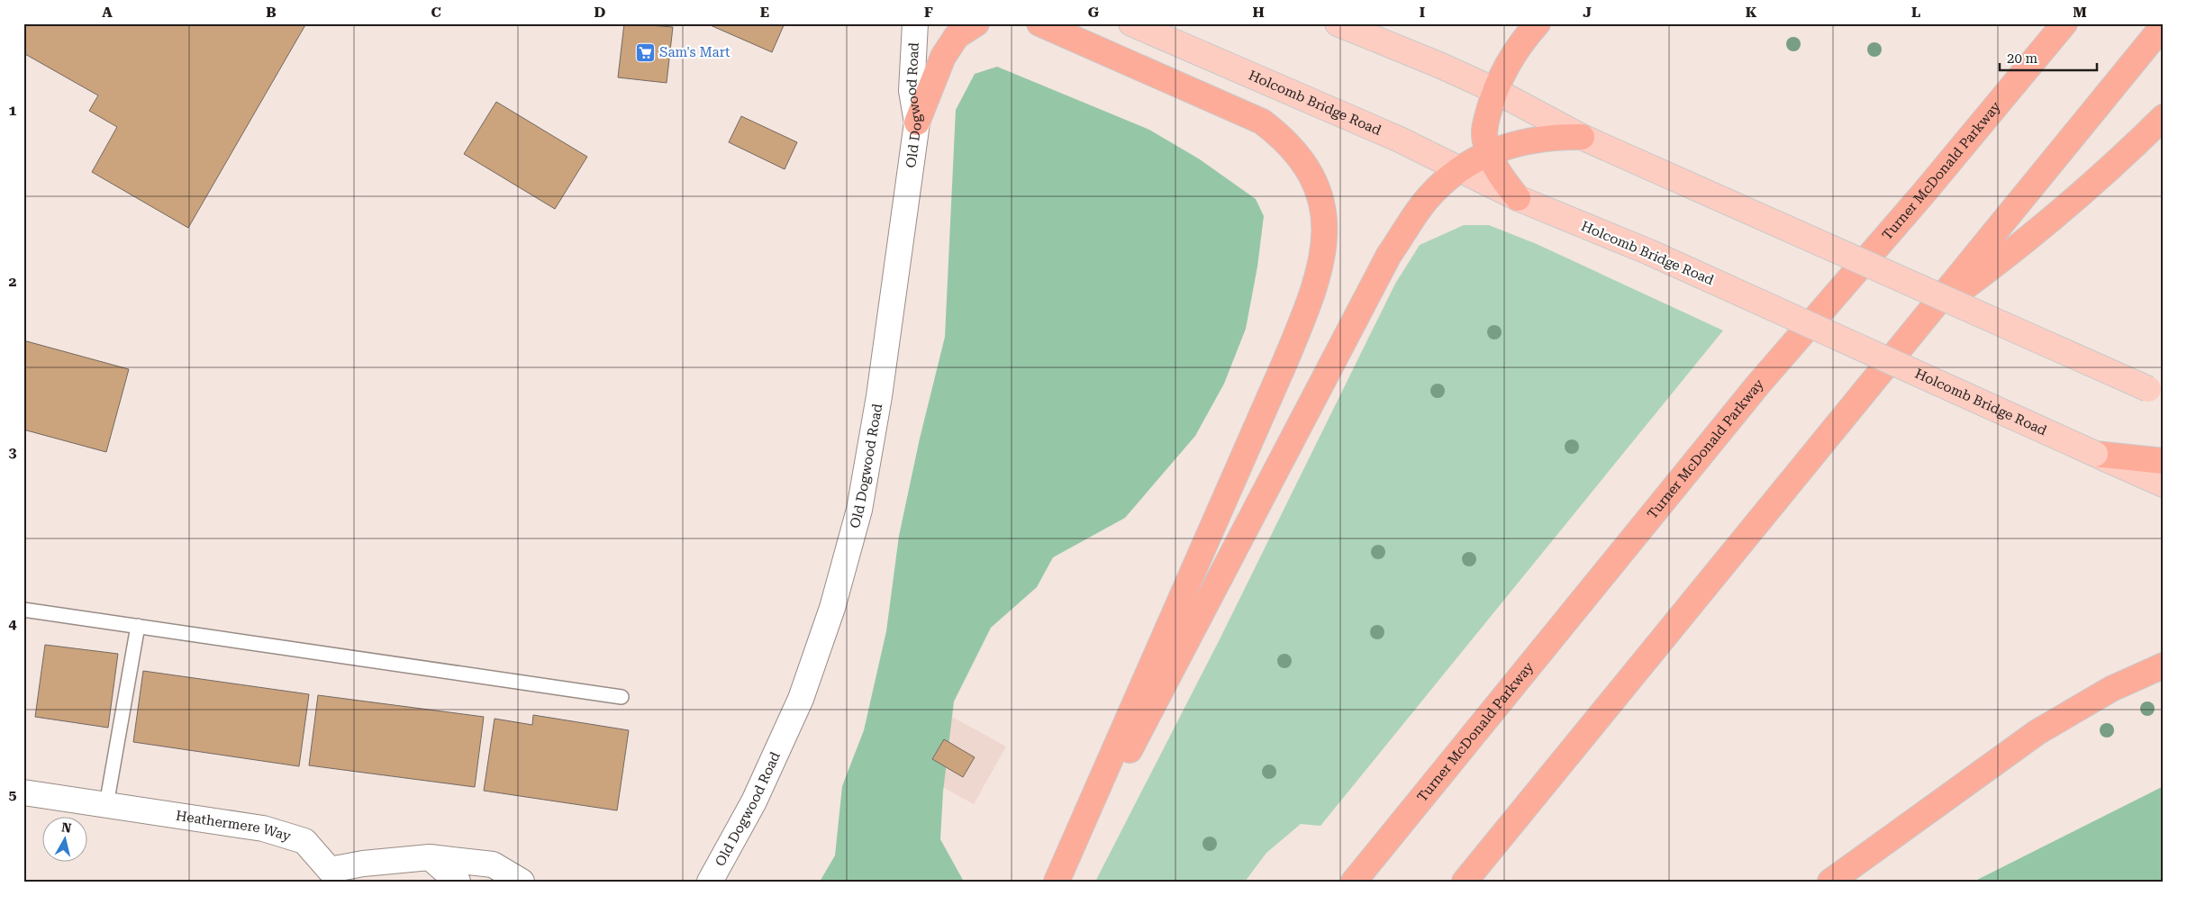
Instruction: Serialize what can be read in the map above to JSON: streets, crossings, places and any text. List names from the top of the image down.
{
  "streets": {
    "highway": ["Turner McDonald Parkway"],
    "main road": ["Holcomb Bridge Road"],
    "street": ["Old Dogwood Road", "Heathermere Way"]
  },
  "places": {
    "supermarket": ["Sam's Mart"]
  },
  "scale_bar": "20 m",
  "north": "top",
  "grid": {
    "columns": [
      "A",
      "B",
      "C",
      "D",
      "E",
      "F",
      "G",
      "H",
      "I",
      "J",
      "K",
      "L",
      "M"
    ],
    "rows": [
      "1",
      "2",
      "3",
      "4",
      "5"
    ]
  }
}
